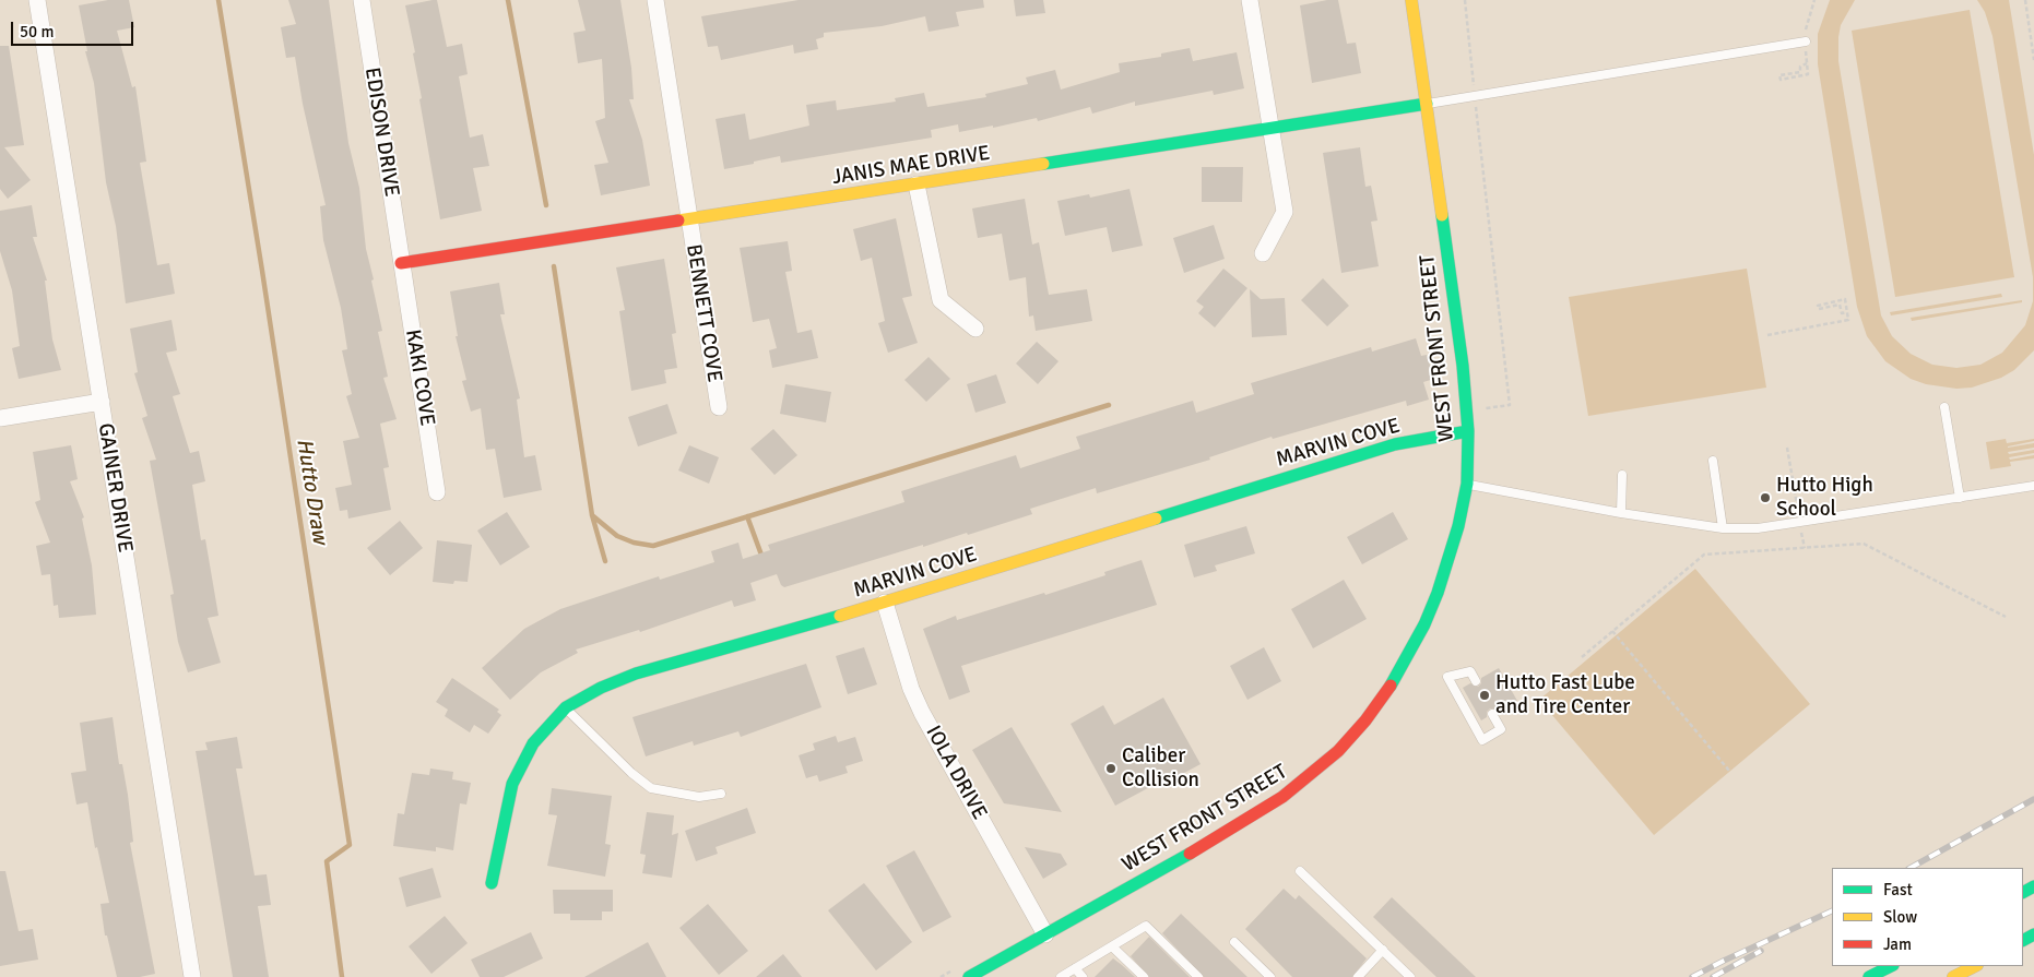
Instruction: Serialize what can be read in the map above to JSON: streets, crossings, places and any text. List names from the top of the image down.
{
  "streets": {
    "main road": ["JANIS MAE DRIVE", "WEST FRONT STREET", "MARVIN COVE"],
    "street": [
      "EDISON DRIVE",
      "BENNETT COVE",
      "KAKI COVE",
      "GAINER DRIVE",
      "IOLA DRIVE"
    ]
  },
  "crossings": [
    ["EDISON DRIVE", "JANIS MAE DRIVE"],
    ["EDISON DRIVE", "KAKI COVE"],
    ["JANIS MAE DRIVE", "BENNETT COVE"],
    ["JANIS MAE DRIVE", "WEST FRONT STREET"],
    ["JANIS MAE DRIVE", "KAKI COVE"],
    ["WEST FRONT STREET", "MARVIN COVE"],
    ["WEST FRONT STREET", "IOLA DRIVE"],
    ["MARVIN COVE", "IOLA DRIVE"]
  ],
  "water": ["Hutto Draw"],
  "places": ["Hutto High School", "Hutto Fast Lube and Tire Center", "Caliber Collision"],
  "legend": ["Fast", "Slow", "Jam"],
  "scale_bar": "50 m"
}
